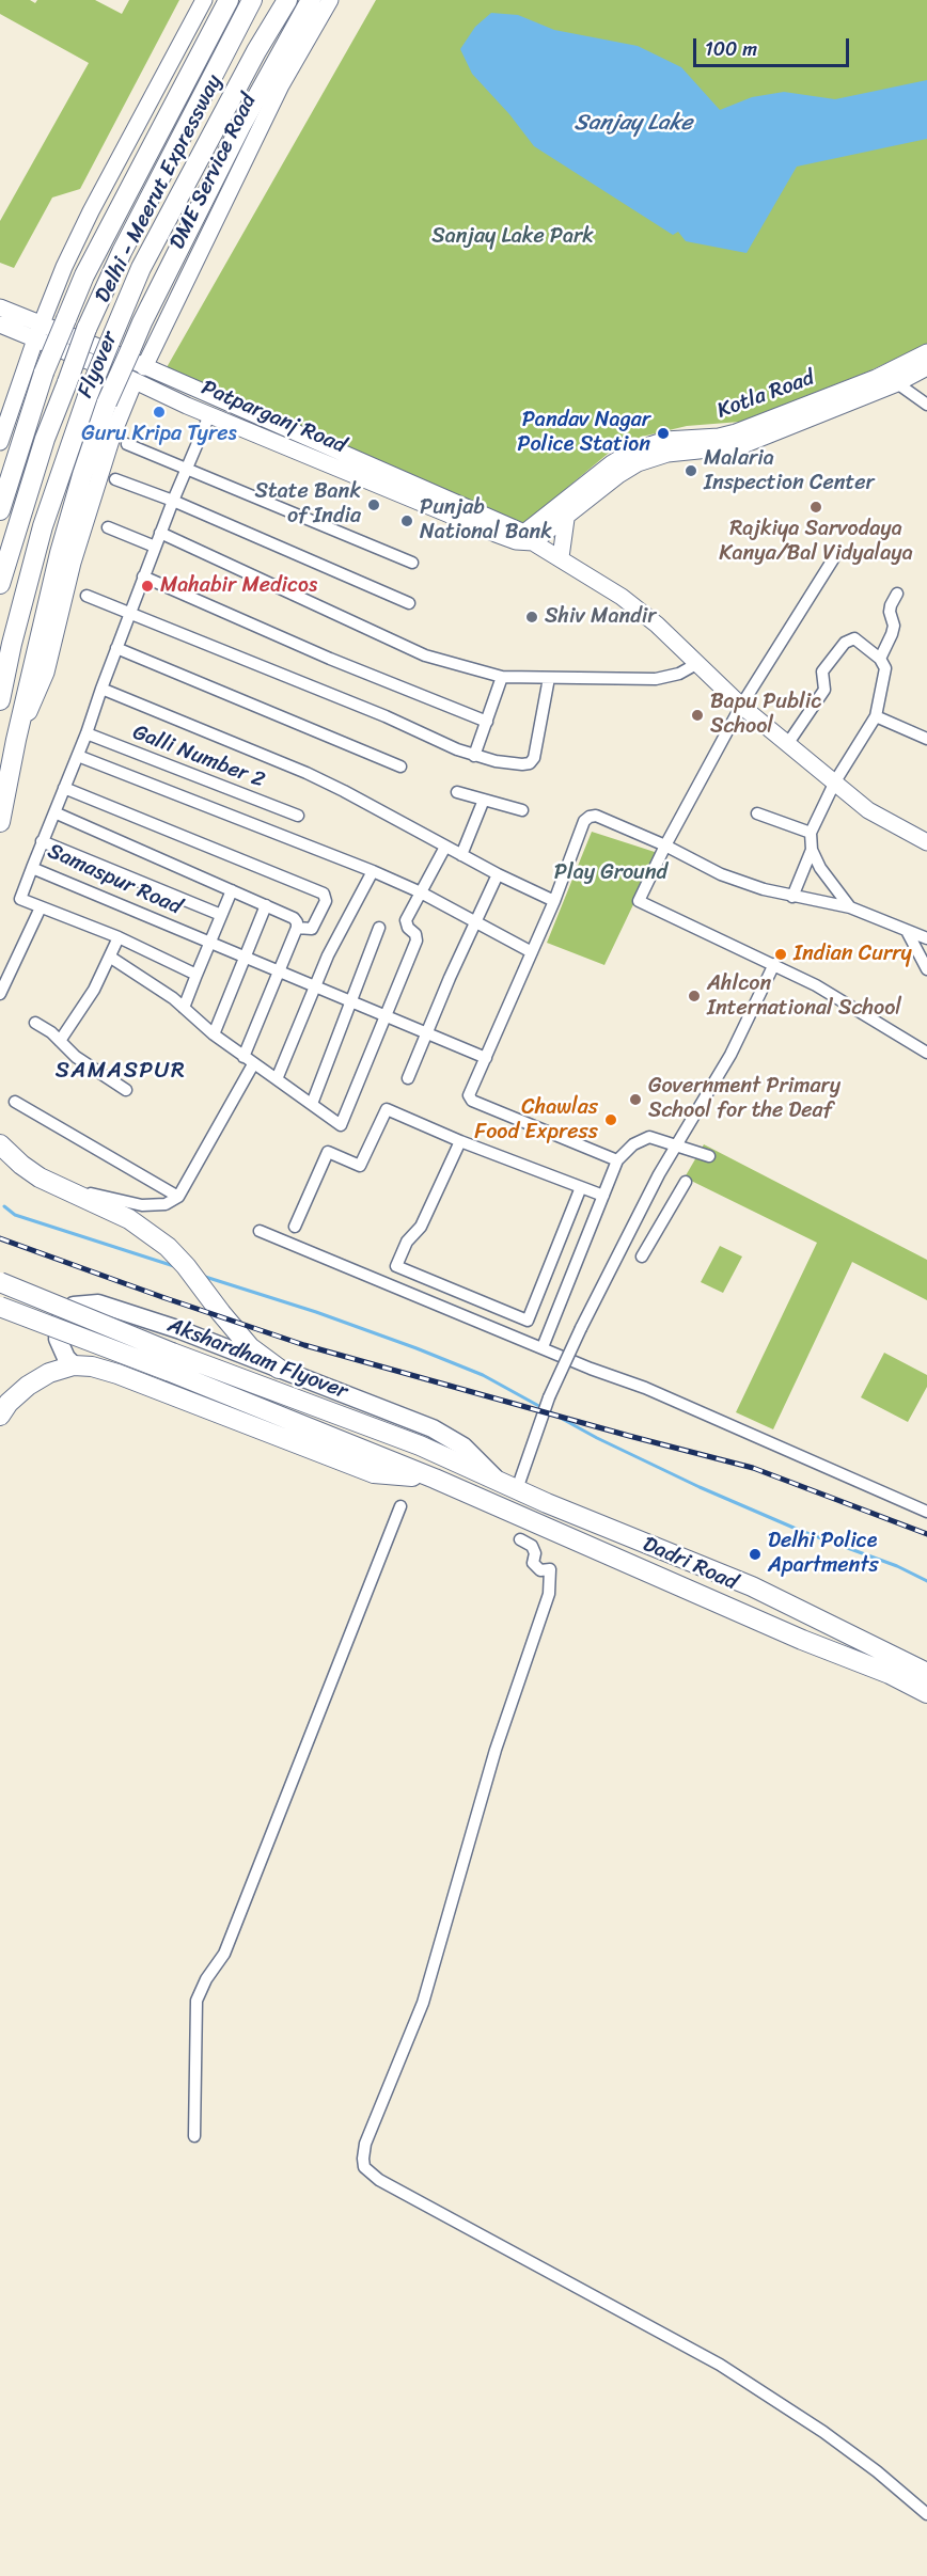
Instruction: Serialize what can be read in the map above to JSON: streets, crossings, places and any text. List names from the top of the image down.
{
  "streets": {
    "highway": [
      "Delhi - Meerut Expressway",
      "Flyover",
      "Akshardham Flyover",
      "Dadri Road"
    ],
    "main road": ["DME Service Road", "Kotla Road", "Patparganj Road"],
    "street": ["Galli Number 2", "Samaspur Road"]
  },
  "crossings": [
    ["DME Service Road", "Flyover"],
    ["DME Service Road", "Patparganj Road"],
    ["Kotla Road", "Patparganj Road"],
    ["Patparganj Road", "Samaspur Road"],
    ["Galli Number 2", "Samaspur Road"],
    ["Akshardham Flyover", "Dadri Road"]
  ],
  "districts": ["SAMASPUR"],
  "water": ["Sanjay Lake"],
  "parks": ["Sanjay Lake Park", "Play Ground"],
  "places": [
    "Guru Kripa Tyres",
    "Pandav Nagar Police Station",
    "Malaria Inspection Center",
    "State Bank of India",
    "Rajkiya Sarvodaya Kanya/Bal Vidyalaya",
    "Punjab National Bank",
    "Mahabir Medicos",
    "Shiv Mandir",
    "Bapu Public School",
    "Indian Curry",
    "Ahlcon International School",
    "Government Primary School for the Deaf",
    "Chawlas Food Express",
    "Delhi Police Apartments"
  ],
  "scale_bar": "100 m"
}
